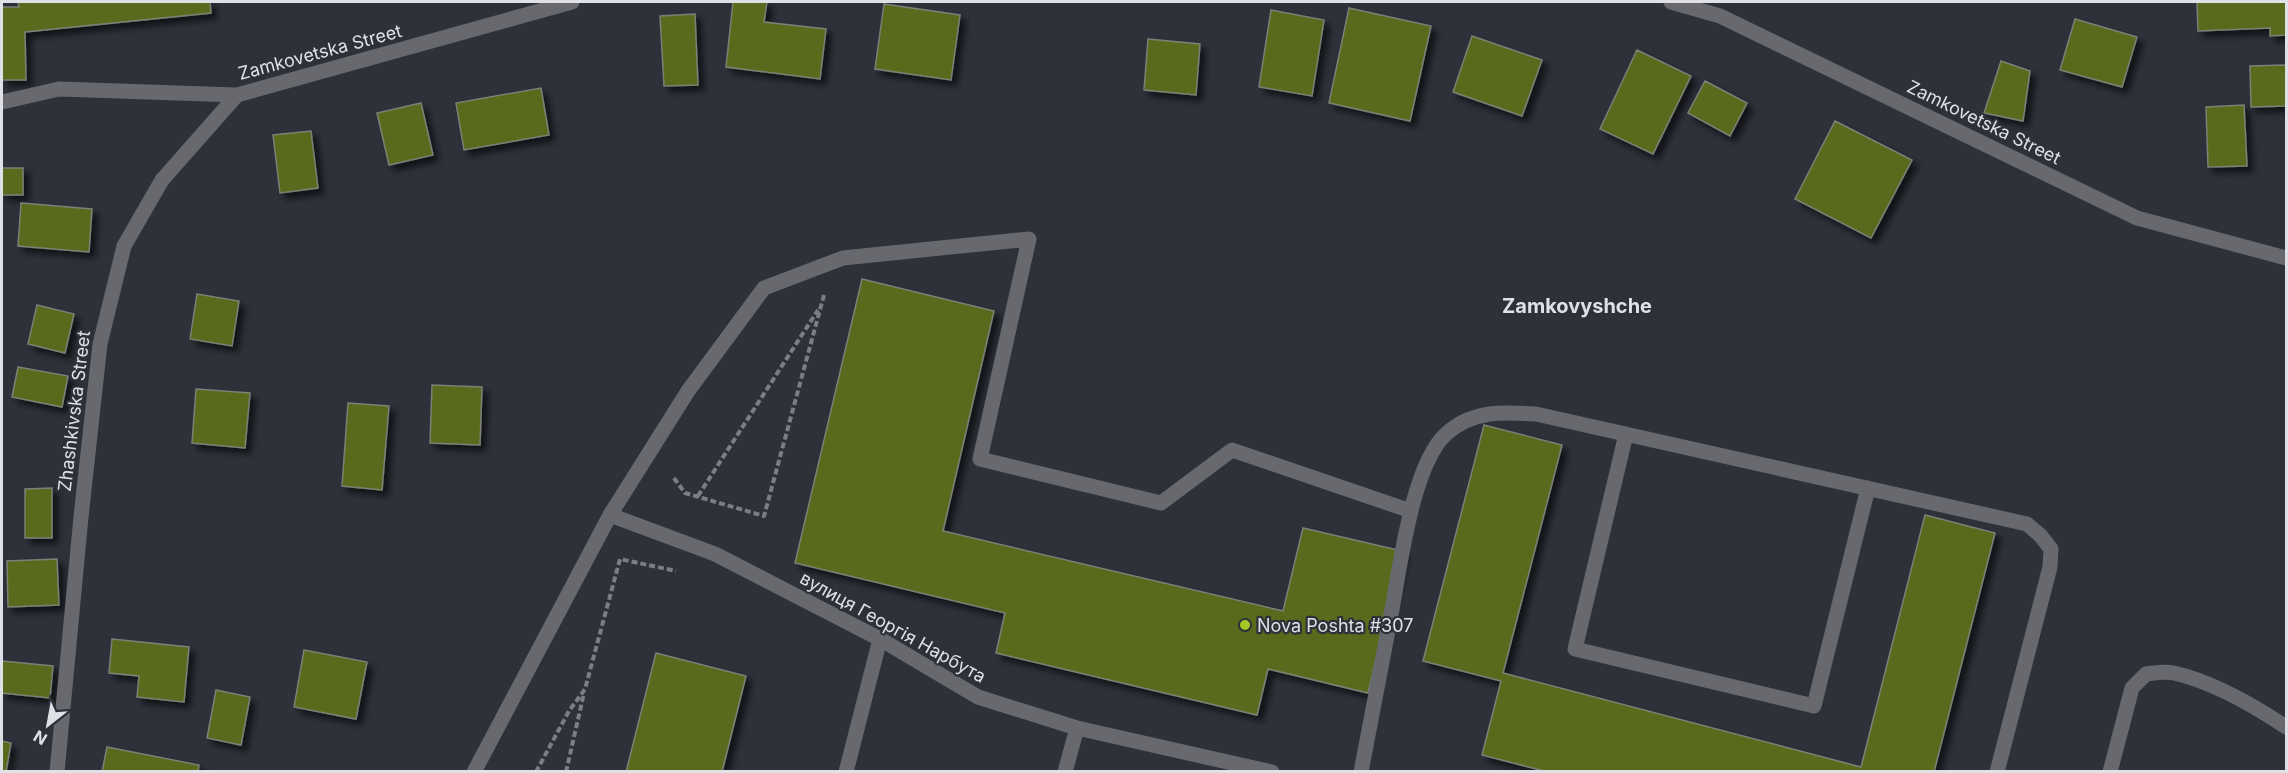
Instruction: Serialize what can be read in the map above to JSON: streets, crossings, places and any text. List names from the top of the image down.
{
  "streets": {
    "street": ["Zamkovetska Street", "Zhashkivska Street", "вулиця Георгія Нарбута"]
  },
  "crossings": [
    ["Zamkovetska Street", "Zhashkivska Street"]
  ],
  "districts": ["Zamkovyshche"],
  "places": ["Nova Poshta #307"],
  "north": "bottom left"
}
